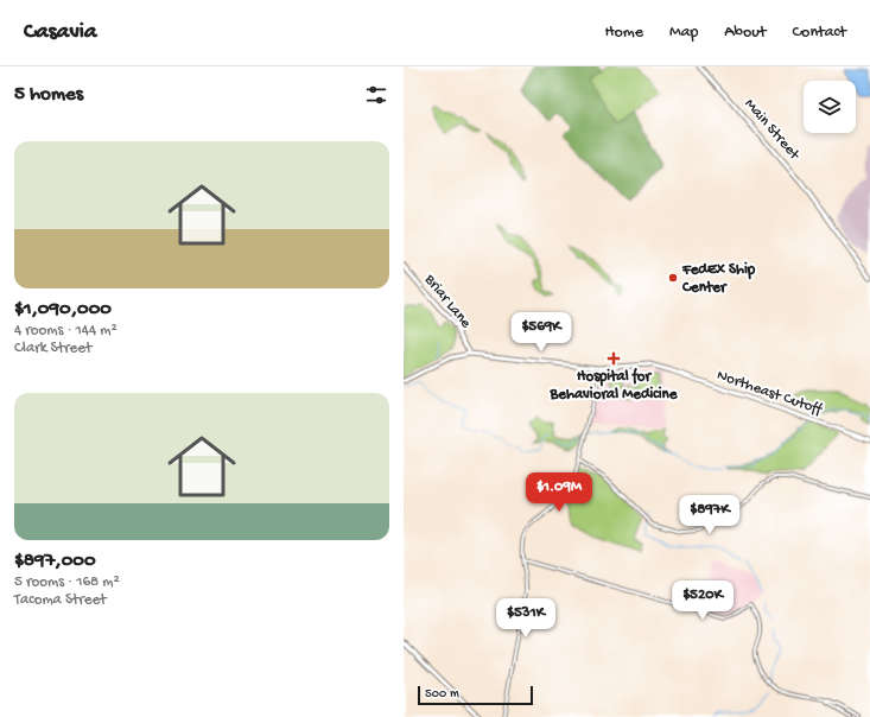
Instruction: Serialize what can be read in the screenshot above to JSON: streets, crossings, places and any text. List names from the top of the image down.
{
  "streets": {
    "main road": ["Main Street", "Briar Lane", "Northeast Cutoff"]
  },
  "crossings": [
    ["Briar Lane", "Northeast Cutoff"]
  ],
  "places": {
    "other": ["FedEx Ship Center"],
    "health": ["Hospital for Behavioral Medicine"]
  },
  "scale_bar": "500 m",
  "page": {
    "header": "Casavia",
    "nav": [
      "Home",
      "Map",
      "About",
      "Contact"
    ],
    "heading": "5 homes",
    "list": [
      {
        "name": "$1,090,000",
        "note": "4 rooms · 144 m² · Clark Street"
      },
      {
        "name": "$897,000",
        "note": "5 rooms · 168 m² · Tacoma Street"
      }
    ],
    "price": [
      "$569K",
      "$1.09M",
      "$897K",
      "$520K",
      "$531K"
    ],
    "scale": "500 m"
  }
}
